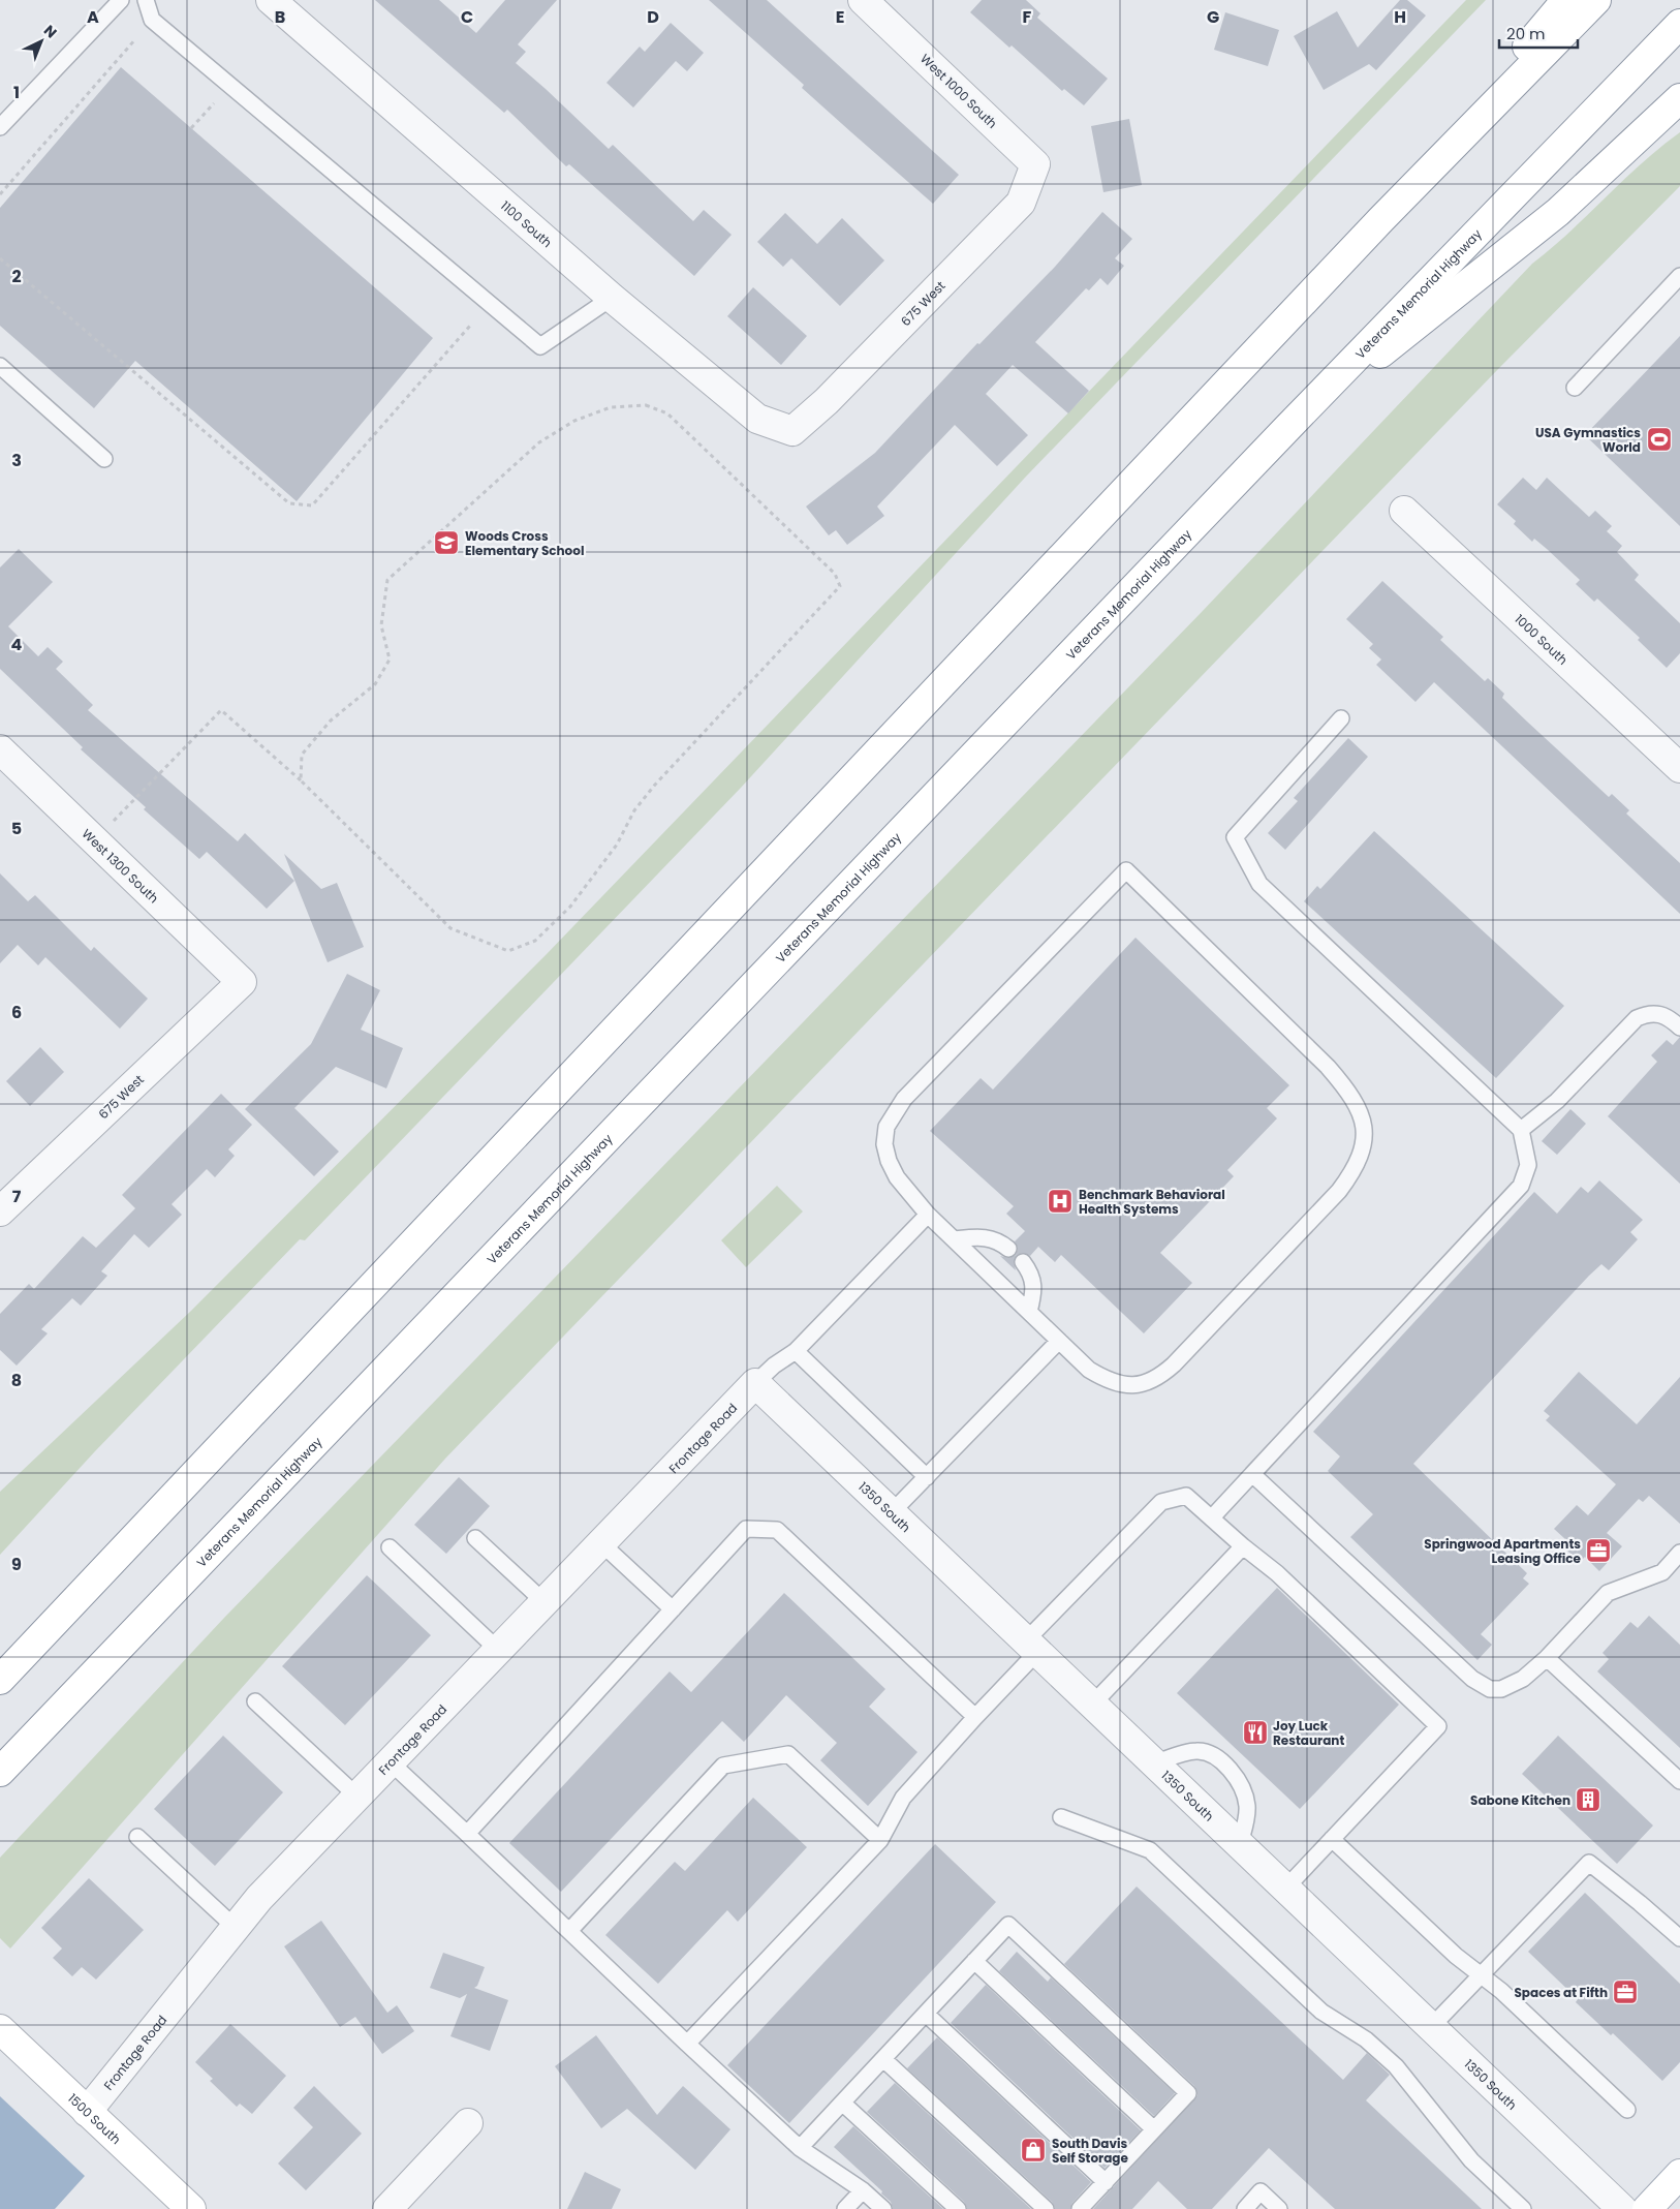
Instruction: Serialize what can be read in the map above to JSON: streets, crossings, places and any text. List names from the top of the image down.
{
  "streets": {
    "main road": ["Veterans Memorial Highway", "1500 South"],
    "street": [
      "West 1000 South",
      "1100 South",
      "675 West",
      "1000 South",
      "West 1300 South",
      "Frontage Road",
      "1350 South"
    ]
  },
  "crossings": [
    ["West 1000 South", "675 West"],
    ["1100 South", "675 West"],
    ["675 West", "West 1300 South"],
    ["Frontage Road", "1350 South"],
    ["Frontage Road", "1500 South"]
  ],
  "places": {
    "sports": ["USA Gymnastics World"],
    "school or university": ["Woods Cross Elementary School"],
    "hospital": ["Benchmark Behavioral Health Systems"],
    "office": ["Springwood Apartments Leasing Office", "Spaces at Fifth"],
    "restaurant": ["Joy Luck Restaurant"],
    "building": ["Sabone Kitchen"],
    "shop": ["South Davis Self Storage"]
  },
  "scale_bar": "20 m",
  "north": "top right",
  "grid": {
    "columns": [
      "A",
      "B",
      "C",
      "D",
      "E",
      "F",
      "G",
      "H"
    ],
    "rows": [
      "1",
      "2",
      "3",
      "4",
      "5",
      "6",
      "7",
      "8",
      "9"
    ]
  }
}
